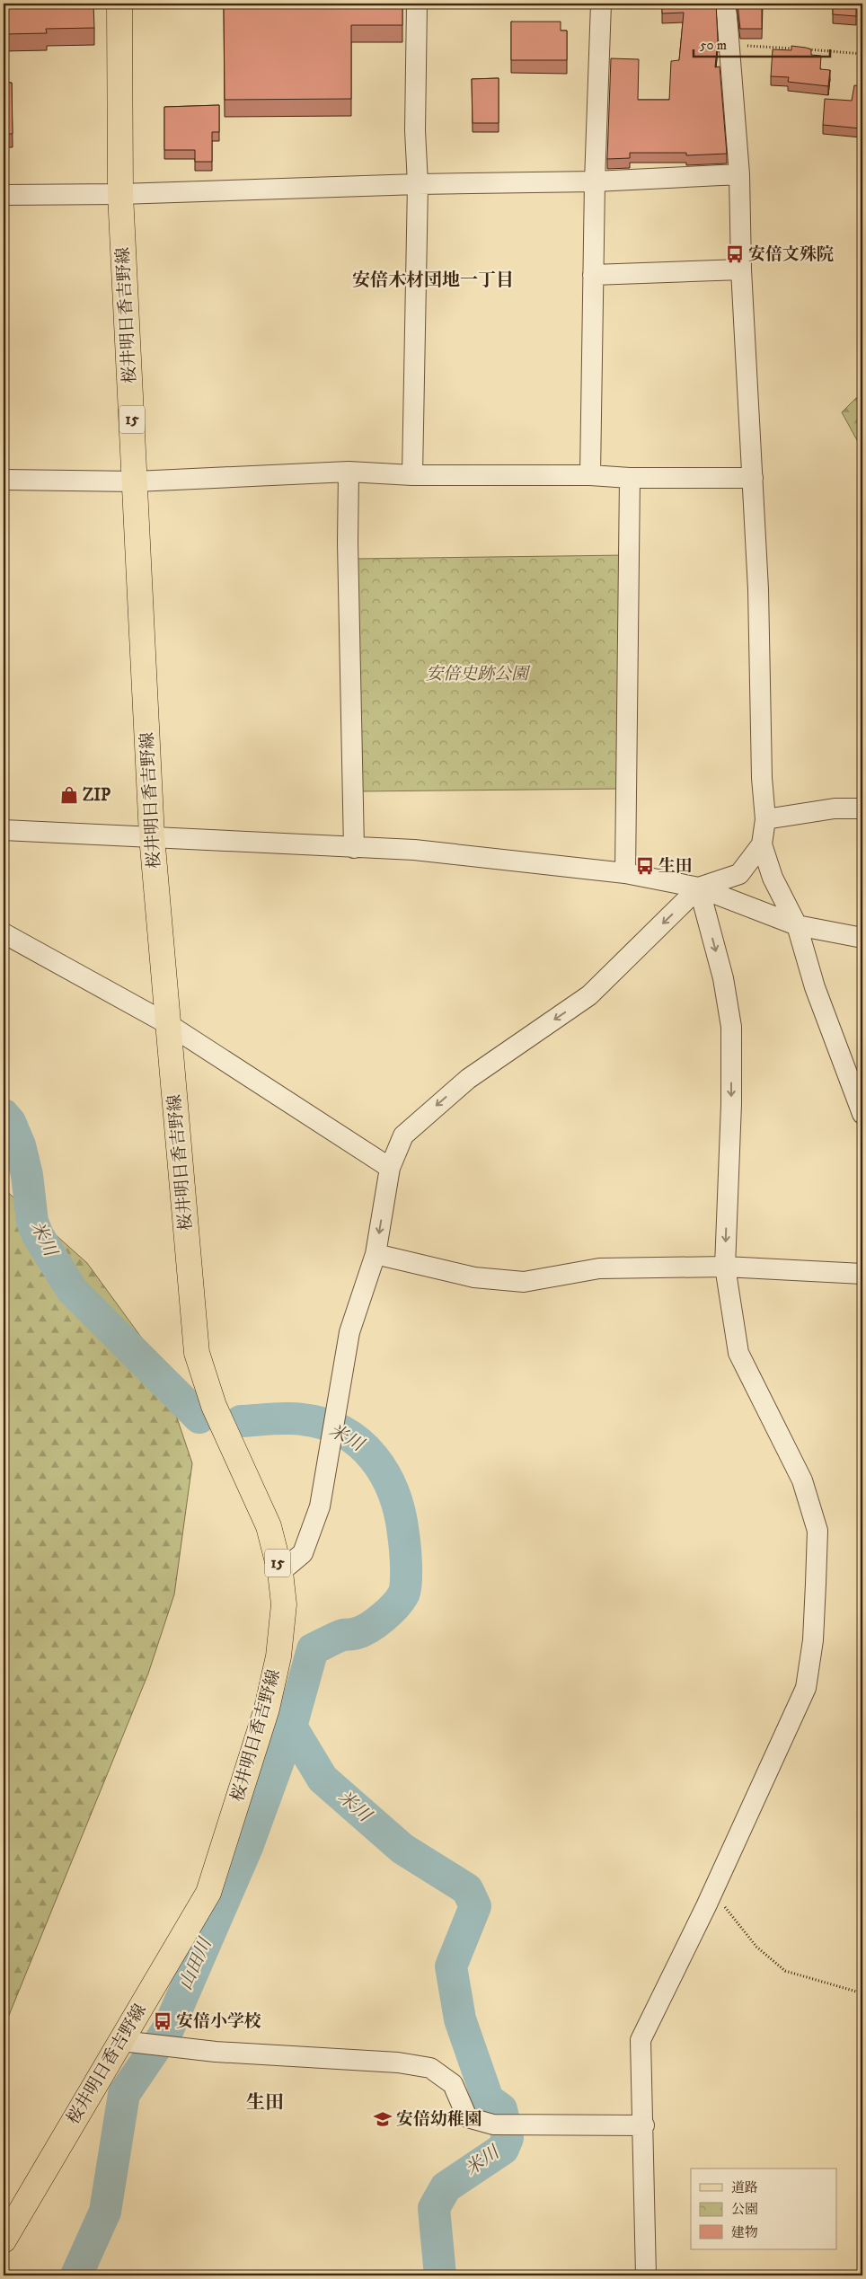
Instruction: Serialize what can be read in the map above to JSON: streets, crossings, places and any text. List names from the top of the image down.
{
  "streets": {
    "main road": ["桜井明日香吉野線", "15"]
  },
  "districts": ["安倍木材団地一丁目", "生田"],
  "water": ["米川", "山田川"],
  "parks": ["安倍史跡公園"],
  "places": {
    "bus stop": ["安倍文殊院", "生田", "安倍小学校"],
    "shop": ["ZIP"],
    "school or university": ["安倍幼稚園"]
  },
  "legend": ["道路", "公園", "建物"],
  "scale_bar": "50 m"
}
